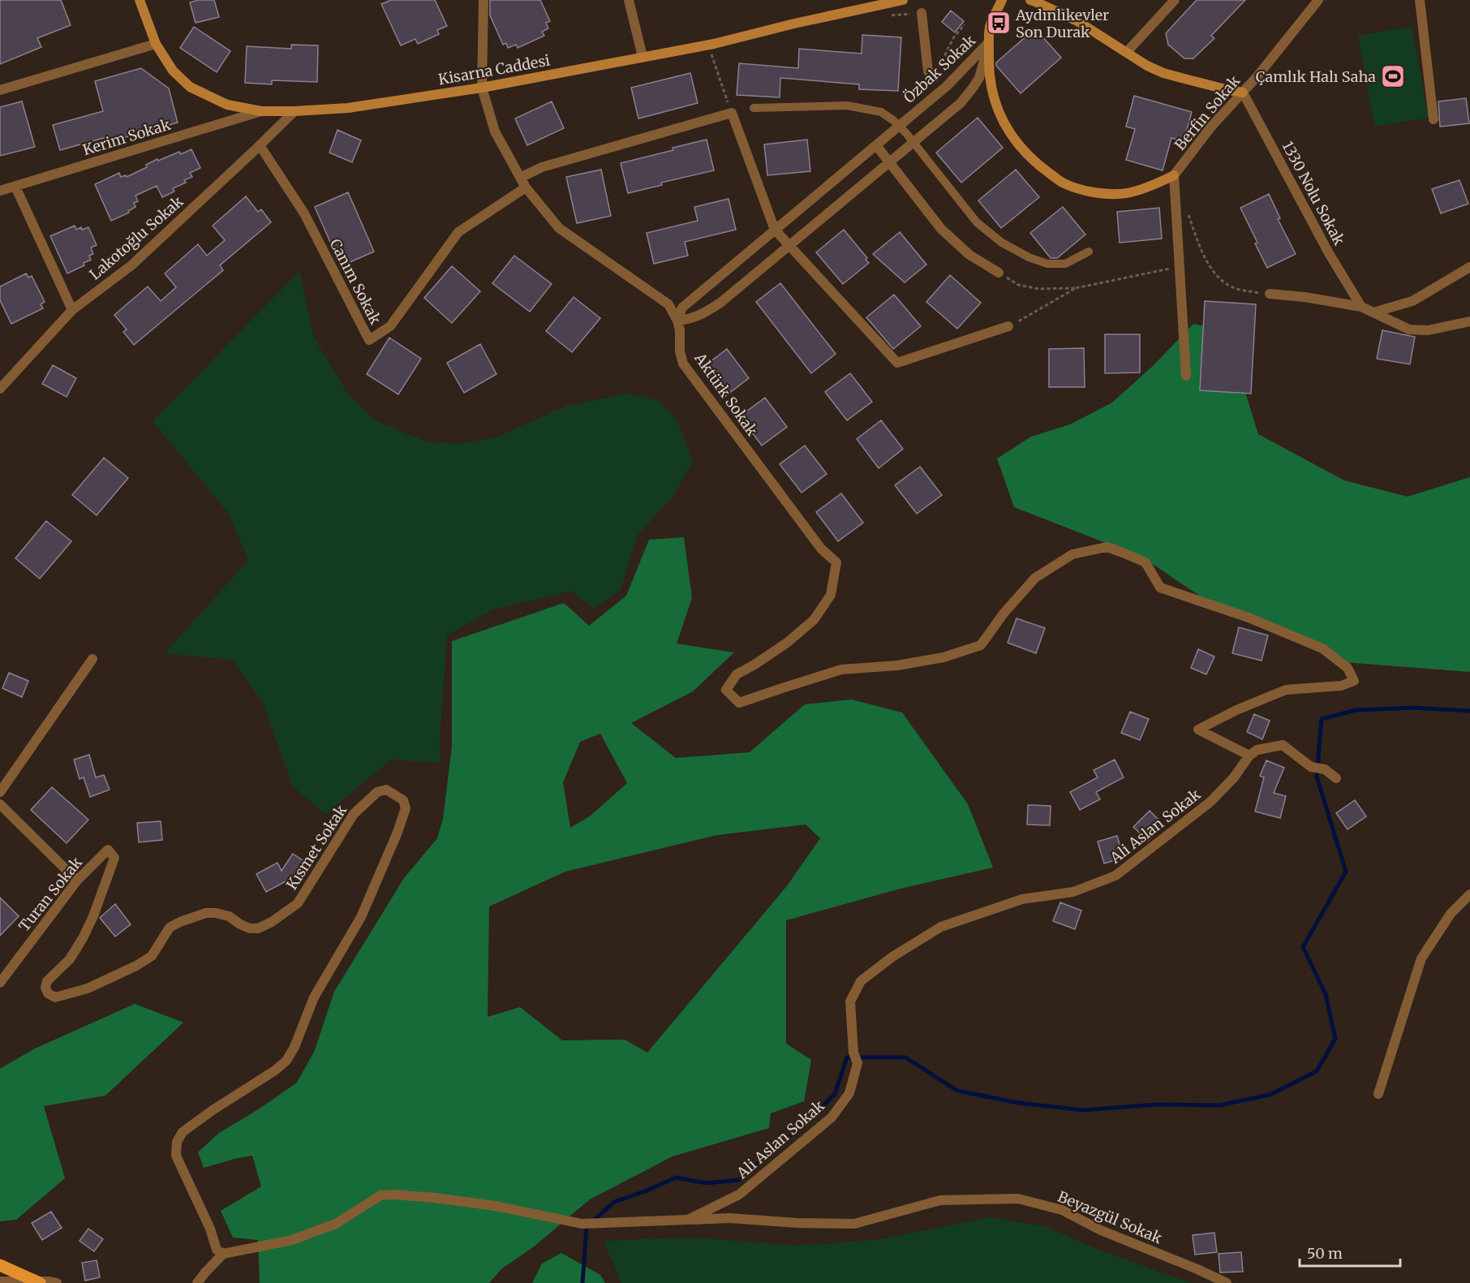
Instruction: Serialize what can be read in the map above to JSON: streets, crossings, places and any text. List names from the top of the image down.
{
  "streets": {
    "street": [
      "Özbak Sokak",
      "Kisarna Caddesi",
      "Berfin Sokak",
      "Kerim Sokak",
      "1330 Nolu Sokak",
      "Lakotoğlu Sokak",
      "Canım Sokak",
      "Aktürk Sokak",
      "Ali Aslan Sokak",
      "Kısmet Sokak",
      "Turan Sokak",
      "Beyazgül Sokak"
    ]
  },
  "crossings": [
    ["Özbak Sokak", "Aktürk Sokak"],
    ["Kisarna Caddesi", "Kerim Sokak"],
    ["Kisarna Caddesi", "Lakotoğlu Sokak"],
    ["Kisarna Caddesi", "Aktürk Sokak"],
    ["Berfin Sokak", "1330 Nolu Sokak"],
    ["Lakotoğlu Sokak", "Canım Sokak"],
    ["Canım Sokak", "Aktürk Sokak"],
    ["Aktürk Sokak", "Ali Aslan Sokak"],
    ["Ali Aslan Sokak", "Kısmet Sokak"],
    ["Ali Aslan Sokak", "Beyazgül Sokak"],
    ["Kısmet Sokak", "Turan Sokak"]
  ],
  "places": {
    "bus stop": ["Aydınlıkevler Son Durak"],
    "sports": ["Çamlık Halı Saha"]
  },
  "scale_bar": "50 m"
}
